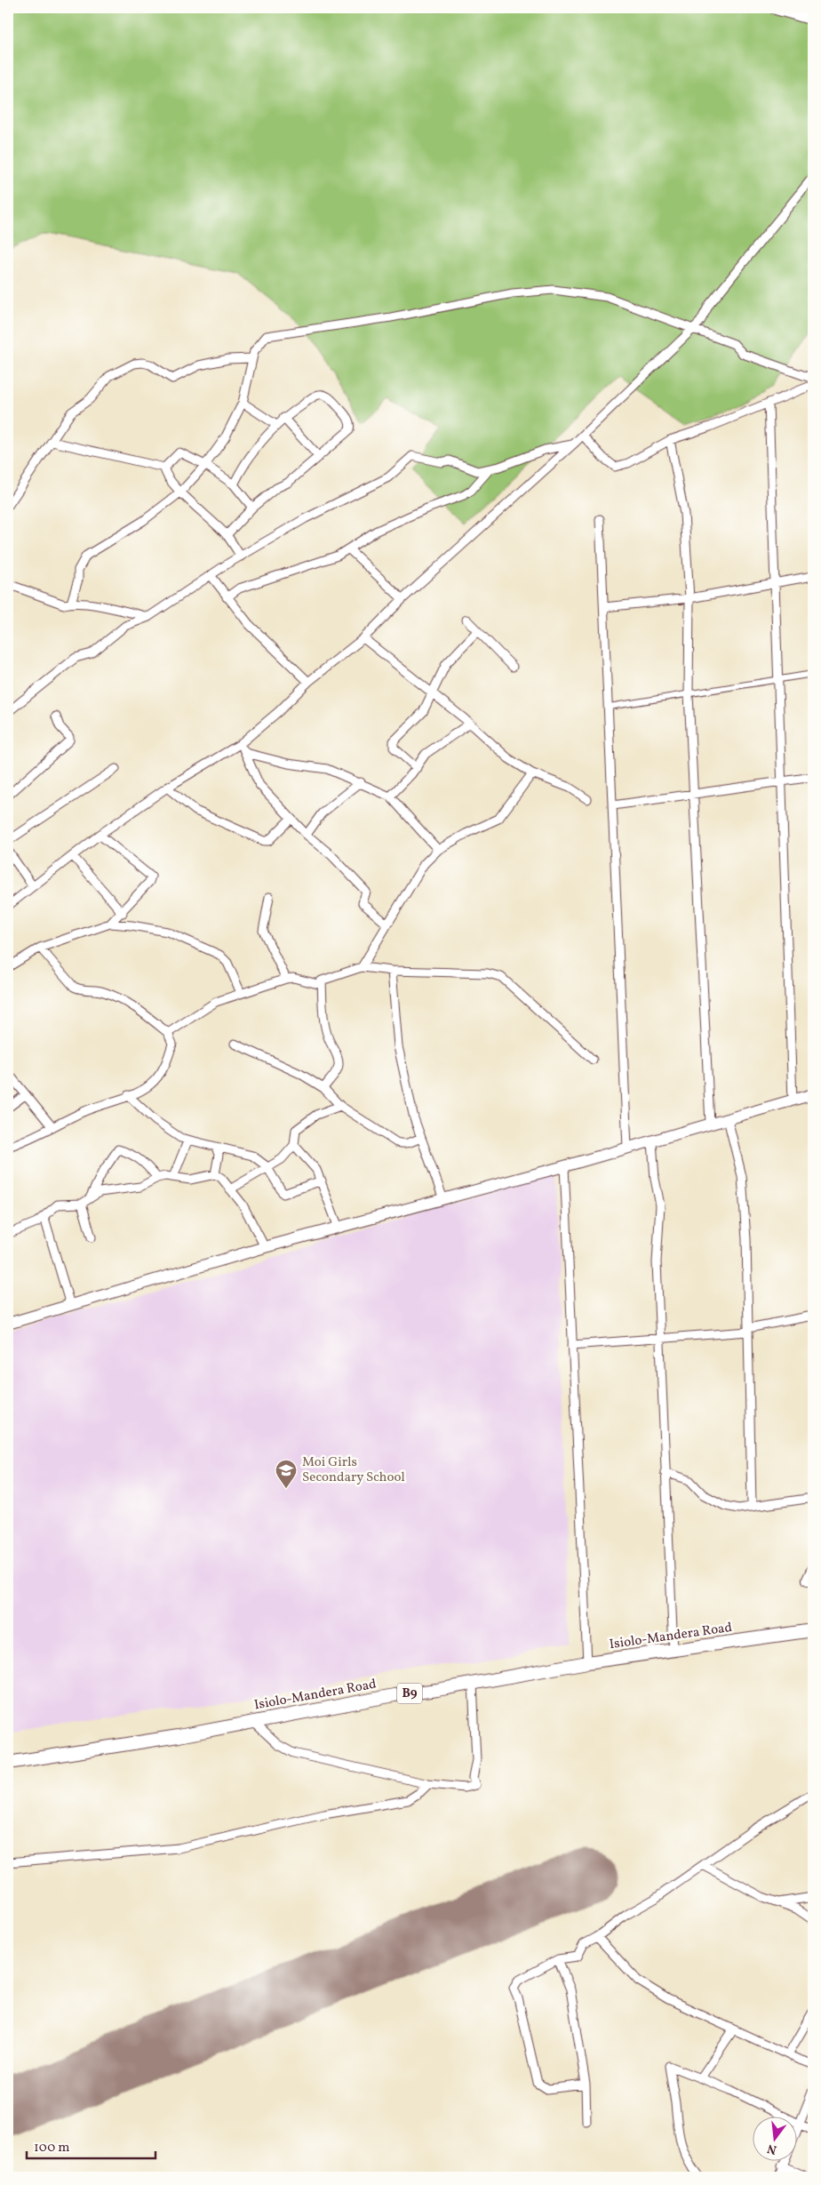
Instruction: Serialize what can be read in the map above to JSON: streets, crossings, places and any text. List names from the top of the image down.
{
  "streets": {
    "highway": ["Isiolo-Mandera Road", "B9"]
  },
  "places": {
    "school or university": ["Moi Girls Secondary School"]
  },
  "scale_bar": "100 m",
  "north": "bottom"
}
